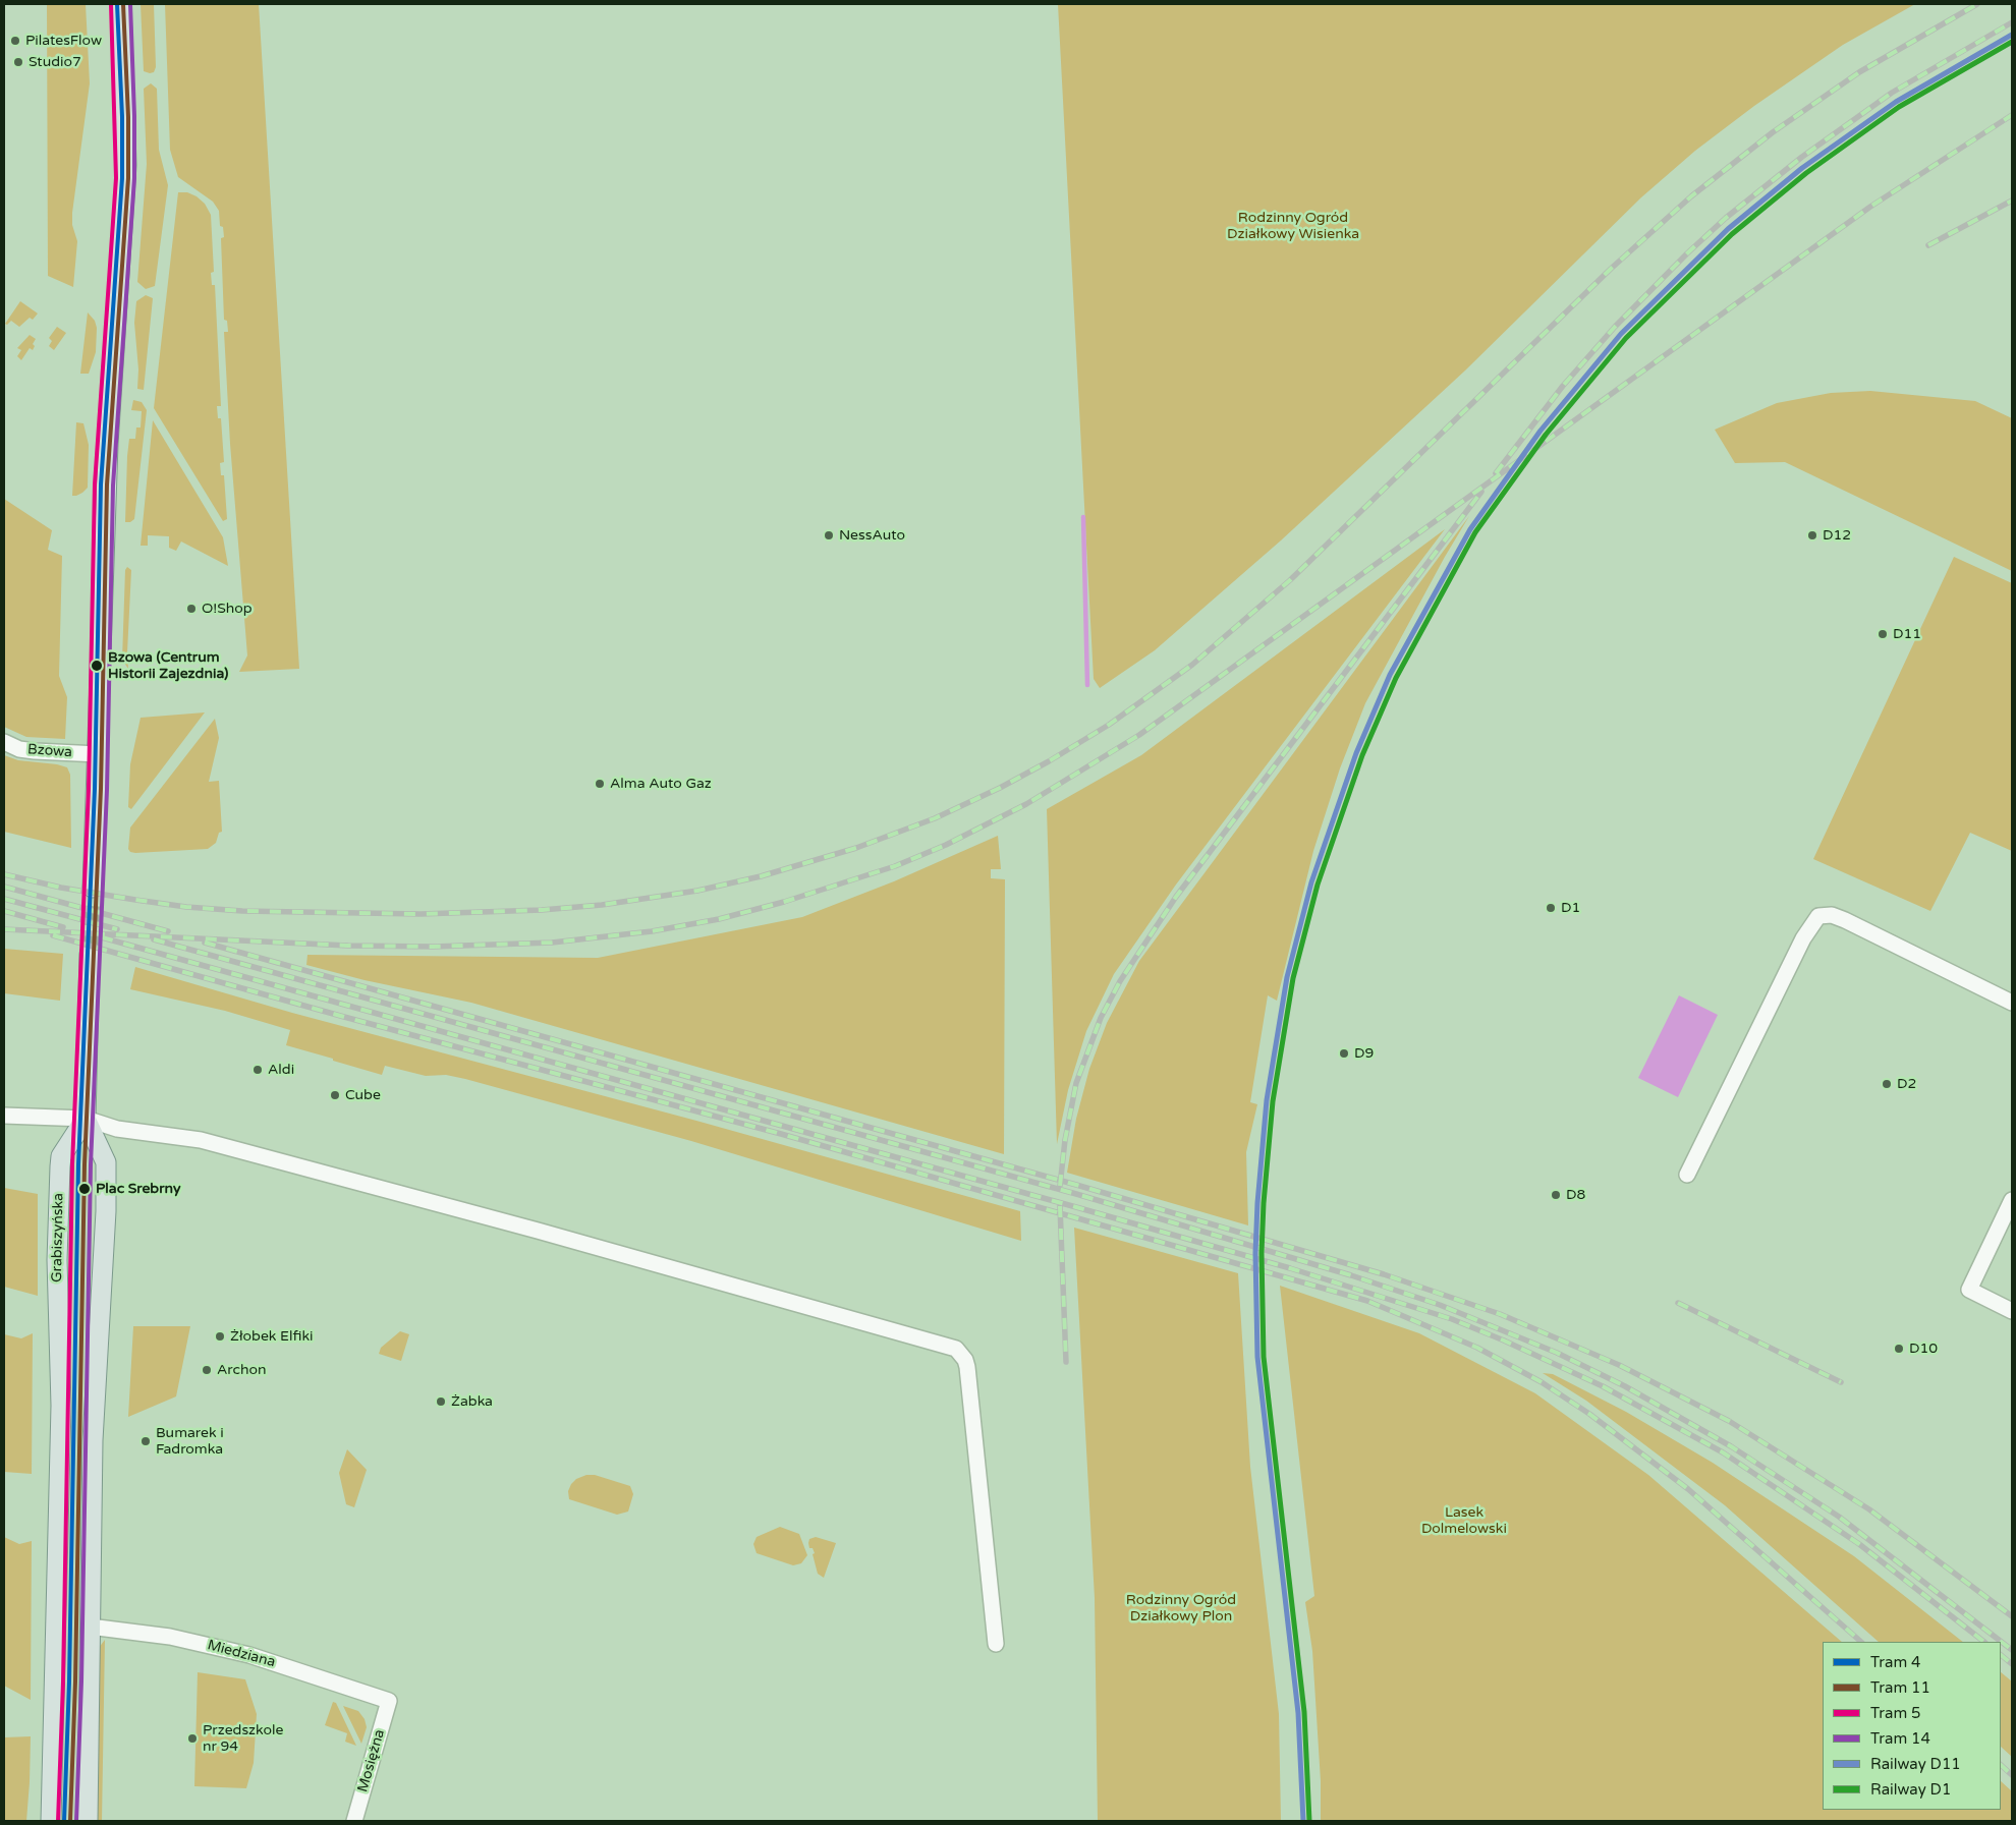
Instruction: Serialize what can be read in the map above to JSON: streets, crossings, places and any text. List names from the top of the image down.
{
  "streets": {
    "main road": ["Grabiszyńska"],
    "street": ["Bzowa", "Miedziana", "Mosiężna"]
  },
  "crossings": [
    ["Miedziana", "Mosiężna"]
  ],
  "parks": ["Rodzinny Ogród Działkowy Wisienka", "Lasek Dolmelowski", "Rodzinny Ogród Działkowy Plon"],
  "places": [
    "PilatesFlow",
    "Studio7",
    "NessAuto",
    "D12",
    "O!Shop",
    "D11",
    "Bzowa (Centrum Historii Zajezdnia)",
    "Alma Auto Gaz",
    "D1",
    "D9",
    "Aldi",
    "D2",
    "Cube",
    "Plac Srebrny",
    "D8",
    "Żłobek Elfiki",
    "D10",
    "Archon",
    "Żabka",
    "Bumarek i Fadromka",
    "Przedszkole nr 94"
  ],
  "lines": [
    "tram line 4",
    "tram line 11",
    "tram line 5",
    "tram line 14",
    "rail line D11",
    "rail line D1"
  ],
  "legend": [
    "Tram 4",
    "Tram 11",
    "Tram 5",
    "Tram 14",
    "Railway D11",
    "Railway D1"
  ]
}
